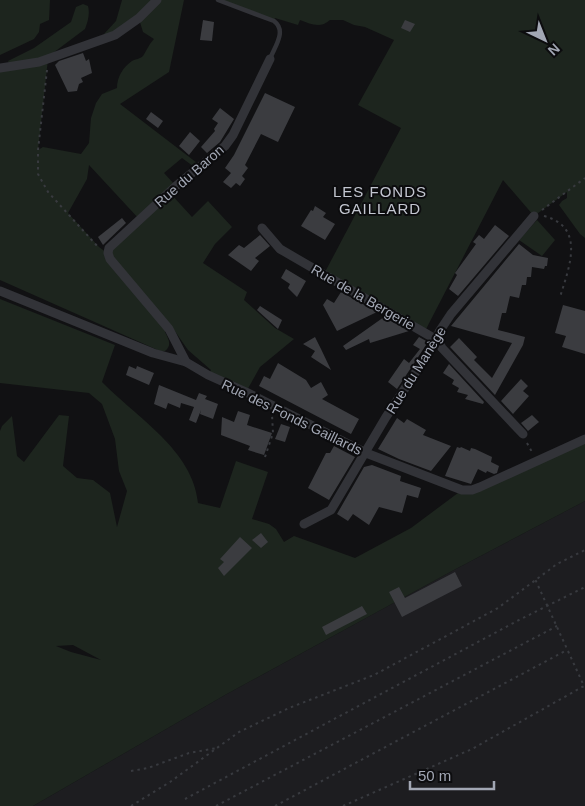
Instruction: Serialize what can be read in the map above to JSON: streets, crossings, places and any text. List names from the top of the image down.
{
  "streets": {
    "street": [
      "Rue du Baron",
      "Rue de la Bergerie",
      "Rue du Manège",
      "Rue des Fonds Gaillards"
    ]
  },
  "crossings": [
    ["Rue de la Bergerie", "Rue du Manège"],
    ["Rue du Manège", "Rue des Fonds Gaillards"]
  ],
  "districts": ["LES FONDS GAILLARD"],
  "scale_bar": "50 m",
  "north": "bottom right"
}
